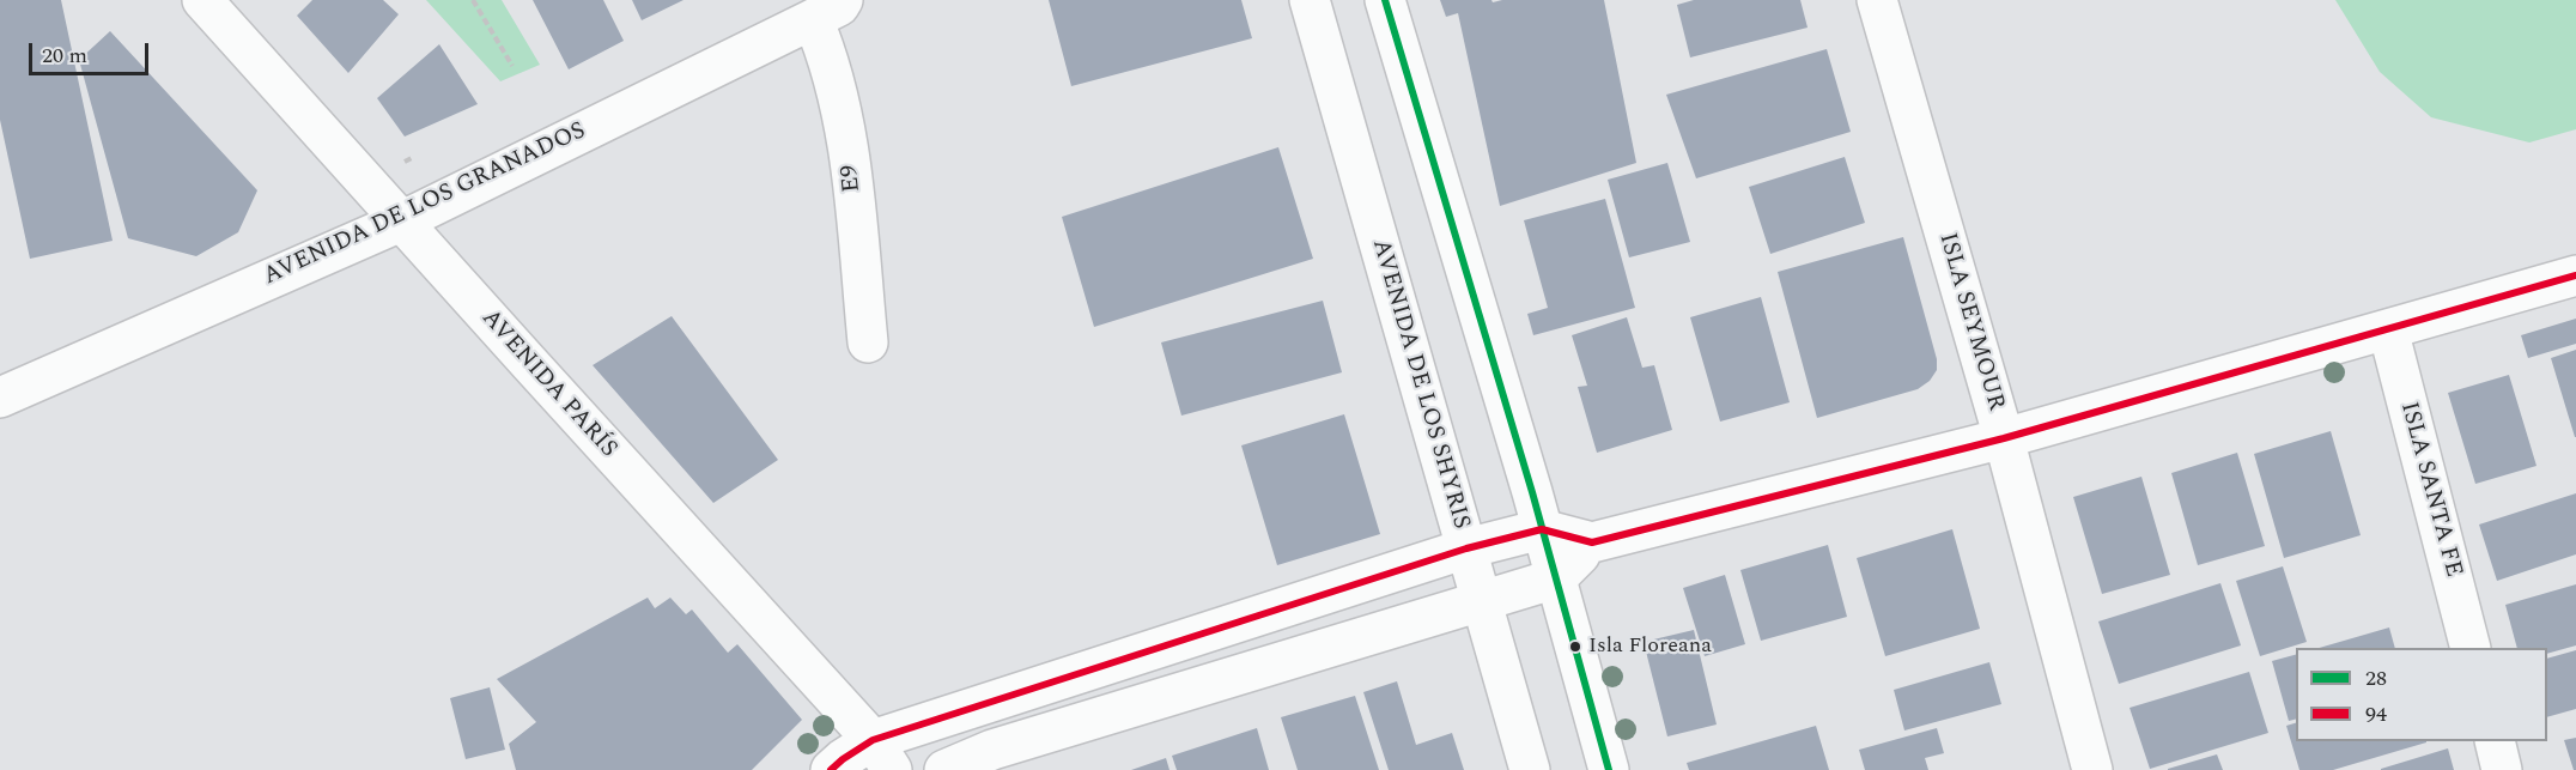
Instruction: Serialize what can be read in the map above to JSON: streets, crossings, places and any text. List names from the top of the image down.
{
  "streets": {
    "street": [
      "E9",
      "AVENIDA DE LOS GRANADOS",
      "ISLA SEYMOUR",
      "AVENIDA PARÍS",
      "AVENIDA DE LOS SHYRIS",
      "ISLA SANTA FE"
    ]
  },
  "crossings": [
    ["E9", "AVENIDA DE LOS GRANADOS"],
    ["AVENIDA DE LOS GRANADOS", "AVENIDA PARÍS"]
  ],
  "places": ["Isla Floreana"],
  "lines": ["transit line 28", "transit line 94"],
  "legend": ["28", "94"],
  "scale_bar": "20 m"
}
